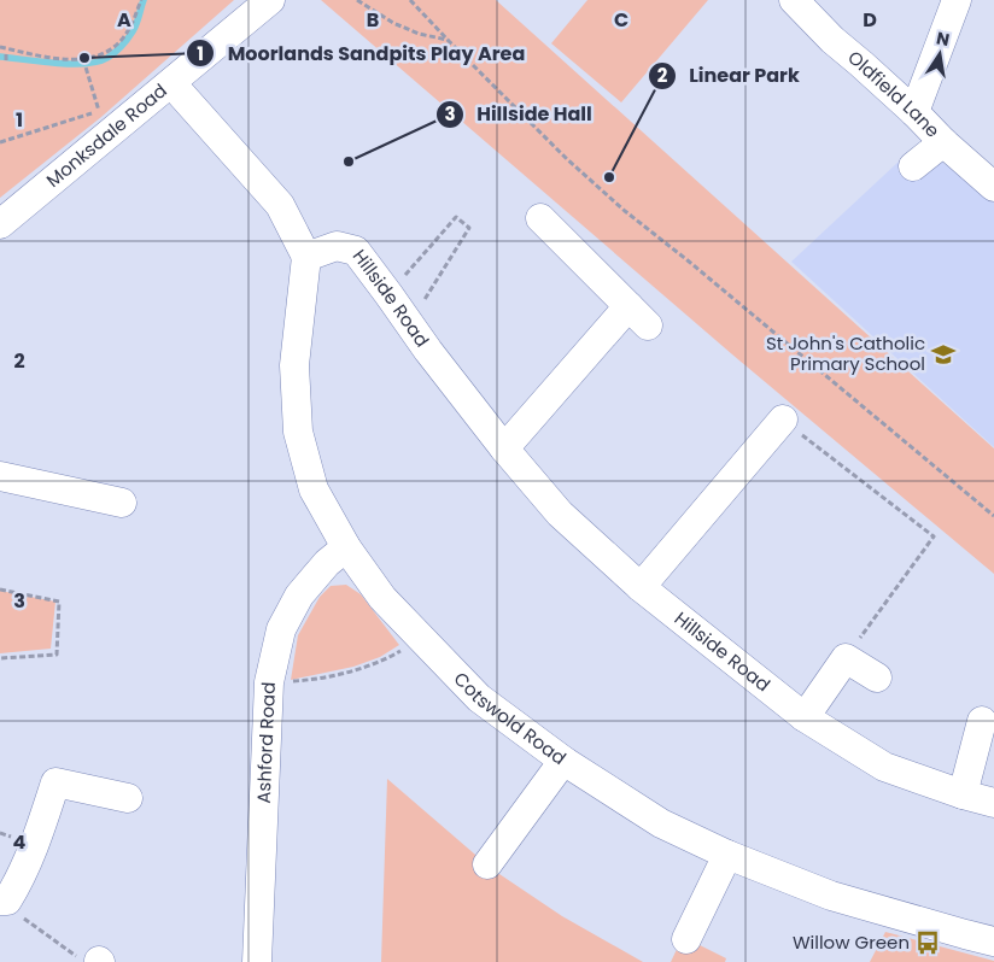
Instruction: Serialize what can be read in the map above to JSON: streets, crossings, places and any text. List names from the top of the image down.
{
  "streets": {
    "street": [
      "Oldfield Lane",
      "Monksdale Road",
      "Hillside Road",
      "Cotswold Road",
      "Ashford Road"
    ]
  },
  "crossings": [
    ["Hillside Road", "Cotswold Road"],
    ["Cotswold Road", "Ashford Road"]
  ],
  "places": {
    "other": ["Moorlands Sandpits Play Area", "Hillside Hall", "Linear Park"],
    "school or university": ["St John's Catholic Primary School"],
    "bus stop": ["Willow Green"]
  },
  "north": "top",
  "grid": {
    "columns": [
      "A",
      "B",
      "C",
      "D"
    ],
    "rows": [
      "1",
      "2",
      "3",
      "4"
    ]
  }
}
